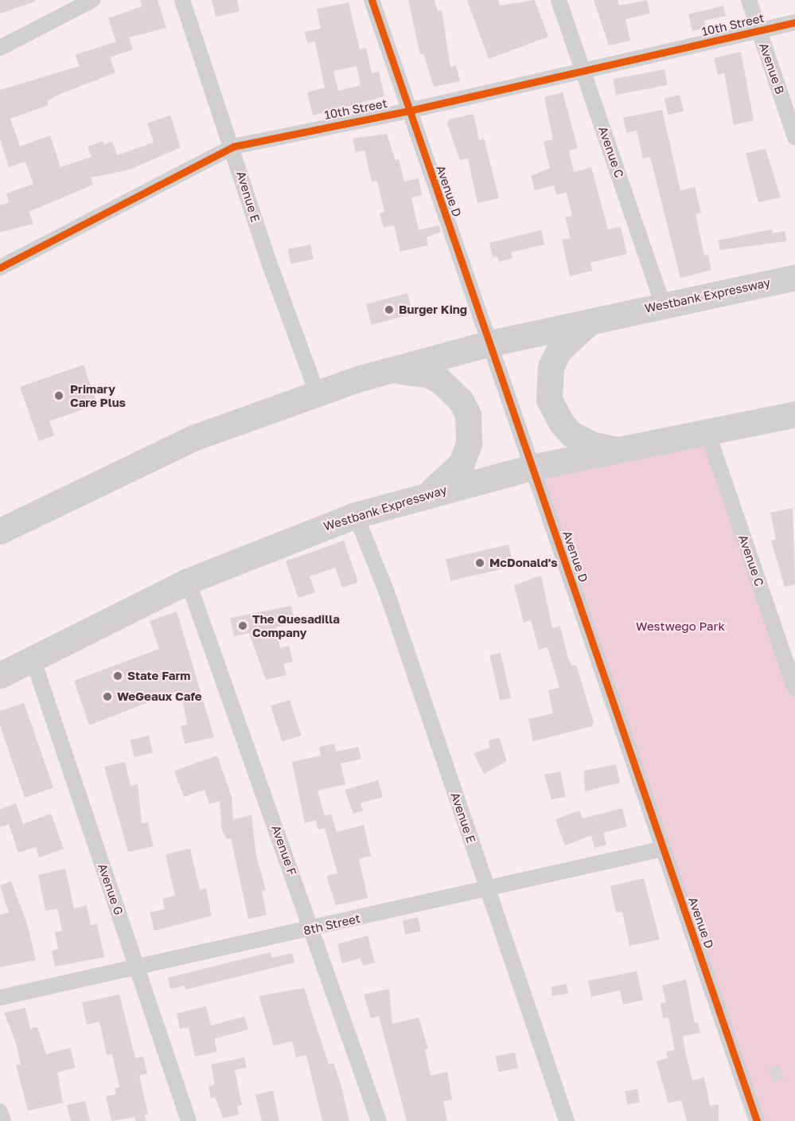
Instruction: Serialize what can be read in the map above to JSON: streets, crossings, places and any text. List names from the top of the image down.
{
  "streets": {
    "highway": ["Westbank Expressway"],
    "street": [
      "10th Street",
      "Avenue B",
      "Avenue C",
      "Avenue D",
      "Avenue E",
      "Avenue F",
      "Avenue G",
      "8th Street"
    ]
  },
  "crossings": [
    ["10th Street", "Avenue B"],
    ["10th Street", "Avenue C"],
    ["10th Street", "Avenue D"],
    ["10th Street", "Avenue E"],
    ["Avenue C", "Westbank Expressway"],
    ["Avenue D", "Westbank Expressway"],
    ["Avenue D", "8th Street"],
    ["Avenue E", "Westbank Expressway"],
    ["Avenue E", "8th Street"],
    ["Westbank Expressway", "Avenue F"],
    ["Westbank Expressway", "Avenue G"],
    ["Avenue F", "8th Street"],
    ["Avenue G", "8th Street"]
  ],
  "parks": ["Westwego Park"],
  "places": [
    "Burger King",
    "Primary Care Plus",
    "McDonald's",
    "The Quesadilla Company",
    "State Farm",
    "WeGeaux Cafe"
  ]
}
